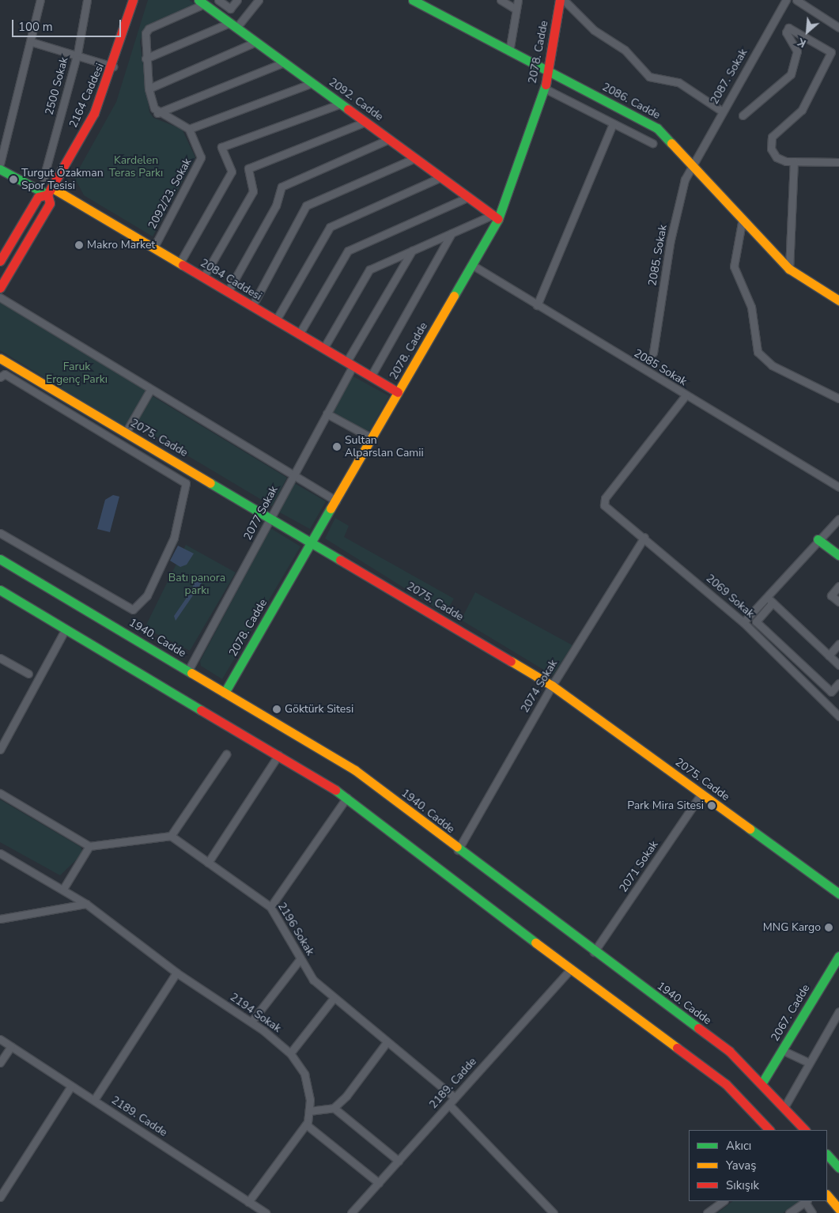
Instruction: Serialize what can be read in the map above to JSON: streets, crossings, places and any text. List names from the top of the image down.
{
  "streets": {
    "street": [
      "2078. Cadde",
      "2087. Sokak",
      "2500 Sokak",
      "2164 Caddesi",
      "2092. Cadde",
      "2086. Cadde",
      "2092/23. Sokak",
      "2085. Sokak",
      "2084 Caddesi",
      "2085 Sokak",
      "2075. Cadde",
      "2077 Sokak",
      "2069 Sokak",
      "1940. Cadde",
      "2074 Sokak",
      "2071 Sokak",
      "2196 Sokak",
      "2194 Sokak",
      "2067. Cadde",
      "2189. Cadde"
    ]
  },
  "crossings": [
    ["2078. Cadde", "2092. Cadde"],
    ["2078. Cadde", "2086. Cadde"],
    ["2078. Cadde", "2084 Caddesi"],
    ["2078. Cadde", "2085 Sokak"],
    ["2078. Cadde", "2075. Cadde"],
    ["2078. Cadde", "1940. Cadde"],
    ["2087. Sokak", "2086. Cadde"],
    ["2087. Sokak", "2085. Sokak"],
    ["2164 Caddesi", "2084 Caddesi"],
    ["2086. Cadde", "2085. Sokak"],
    ["2092/23. Sokak", "2084 Caddesi"],
    ["2084 Caddesi", "2077 Sokak"],
    ["2085 Sokak", "2069 Sokak"],
    ["2075. Cadde", "2077 Sokak"],
    ["2075. Cadde", "2074 Sokak"],
    ["2075. Cadde", "2071 Sokak"],
    ["2077 Sokak", "1940. Cadde"],
    ["2069 Sokak", "2074 Sokak"],
    ["1940. Cadde", "2074 Sokak"],
    ["1940. Cadde", "2071 Sokak"],
    ["1940. Cadde", "2067. Cadde"],
    ["2196 Sokak", "2189. Cadde"],
    ["2194 Sokak", "2189. Cadde"]
  ],
  "parks": ["Kardelen Teras Parkı", "Faruk Ergenç Parkı", "Batı panora parkı"],
  "places": [
    "Turgut Özakman Spor Tesisi",
    "Makro Market",
    "Sultan Alparslan Camii",
    "Göktürk Sitesi",
    "Park Mira Sitesi",
    "MNG Kargo"
  ],
  "legend": ["Akıcı", "Yavaş", "Sıkışık"],
  "scale_bar": "100 m",
  "north": "bottom left"
}
